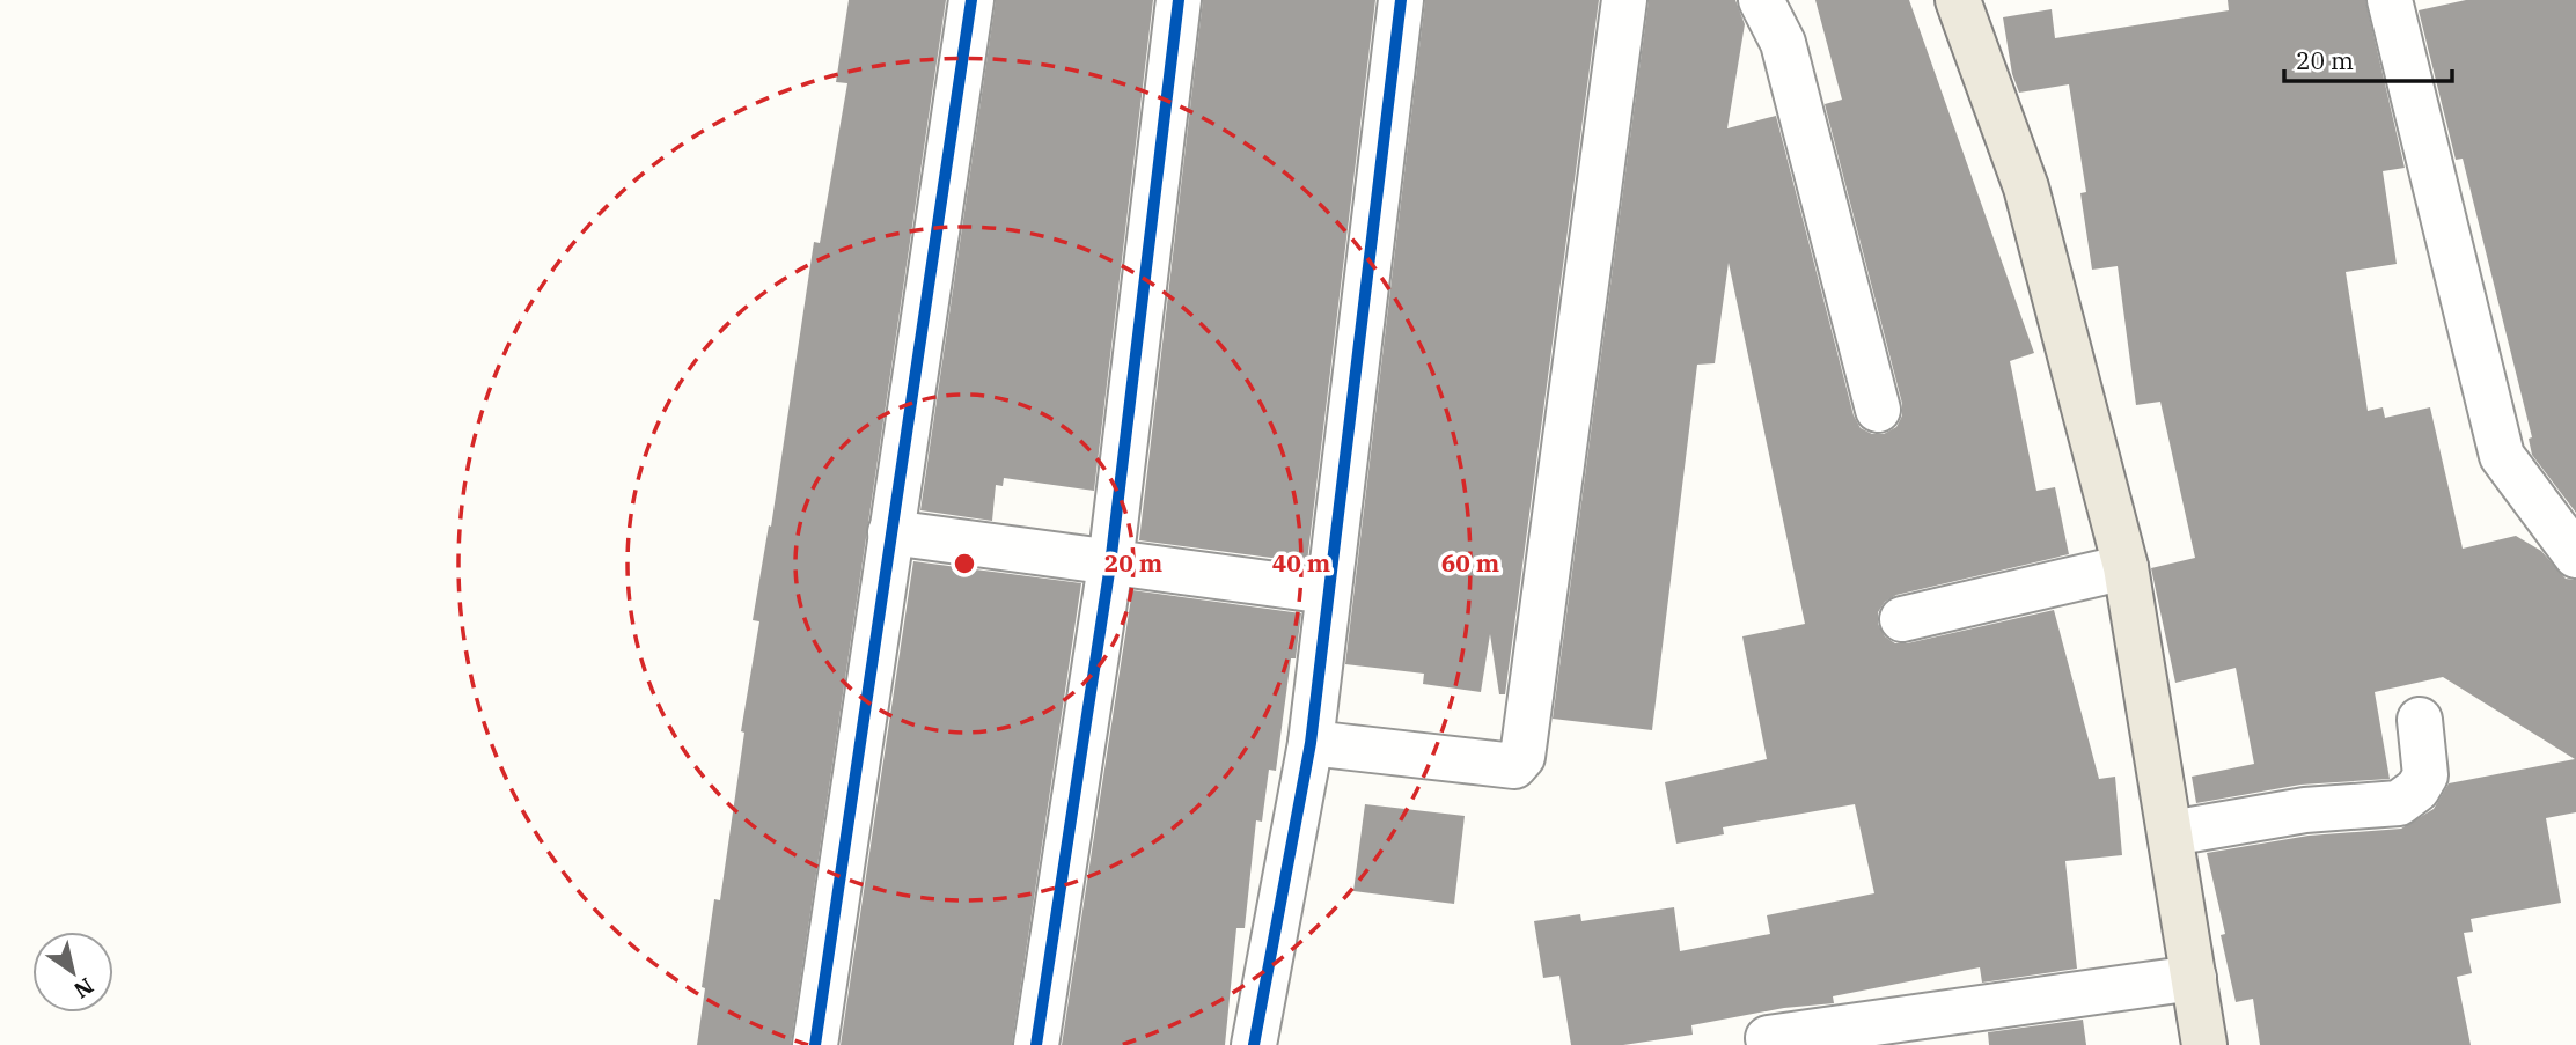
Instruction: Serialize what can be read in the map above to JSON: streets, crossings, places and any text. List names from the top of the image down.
{
  "scale_bar": "20 m",
  "north": "bottom right",
  "rings": ["20 m", "40 m", "60 m"]
}
